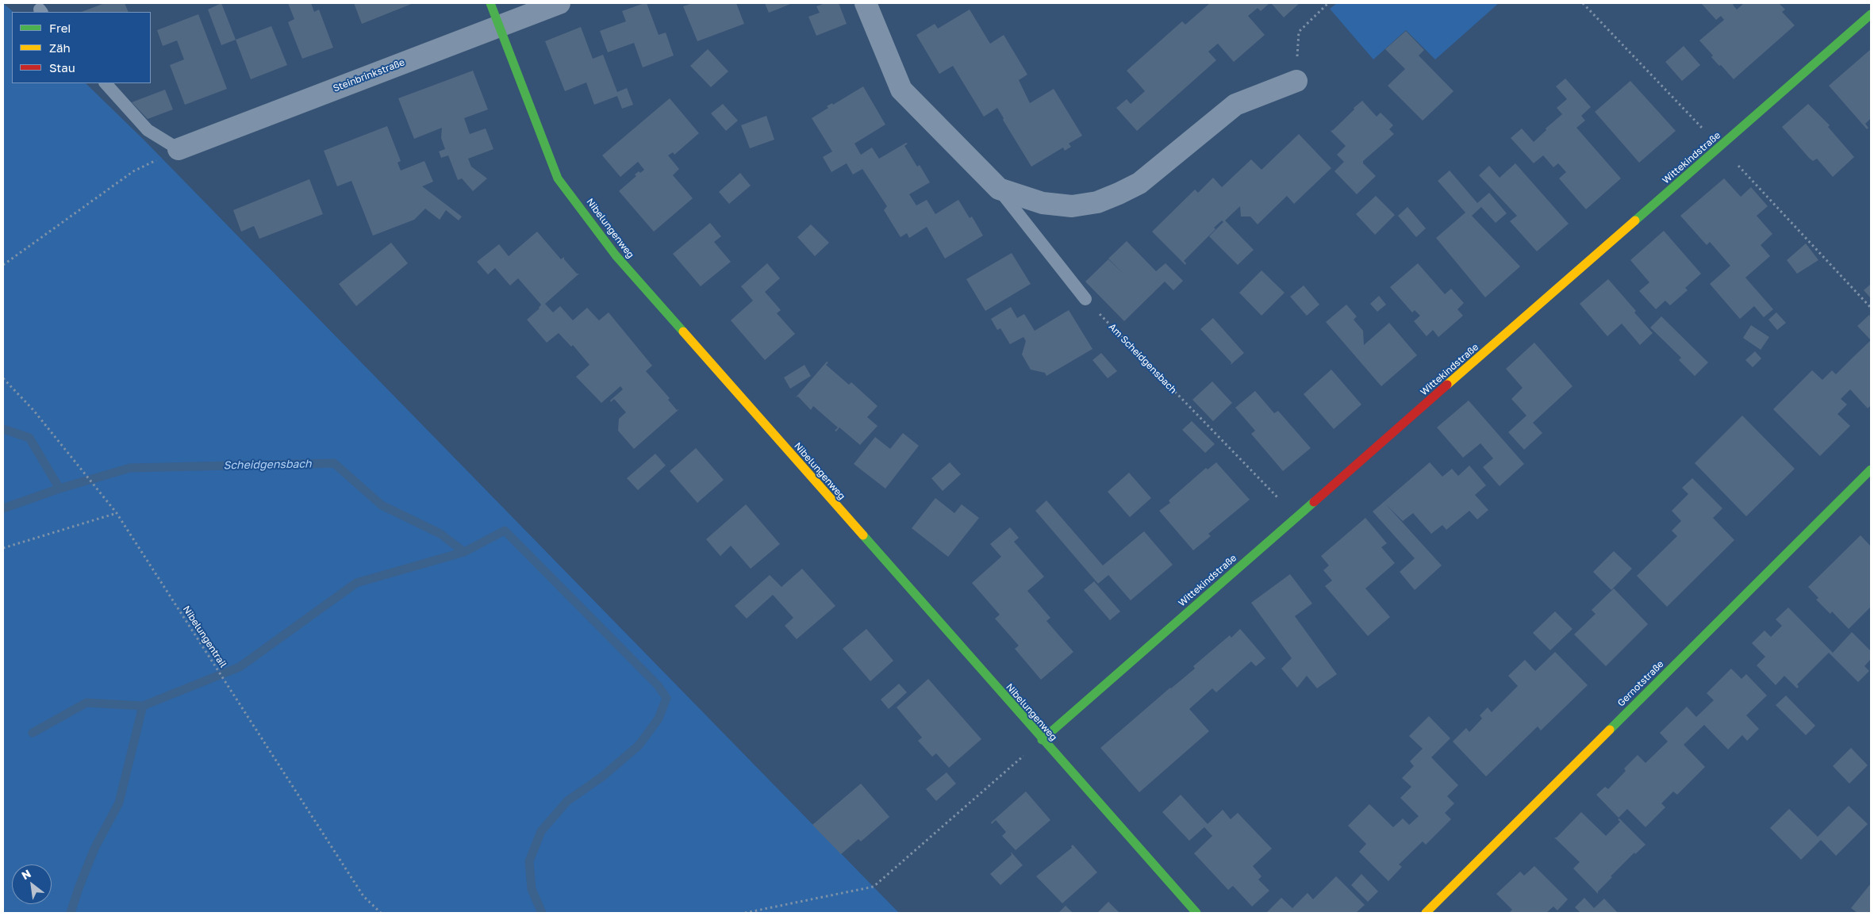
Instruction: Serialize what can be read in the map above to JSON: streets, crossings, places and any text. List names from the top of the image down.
{
  "streets": {
    "street": [
      "Steinbrinkstraße",
      "Wittekindstraße",
      "Nibelungenweg",
      "Gernotstraße"
    ],
    "path": ["Am Scheidgensbach", "Nibelungentrail"]
  },
  "crossings": [
    ["Steinbrinkstraße", "Nibelungenweg"],
    ["Wittekindstraße", "Nibelungenweg"],
    ["Wittekindstraße", "Am Scheidgensbach"]
  ],
  "water": ["Scheidgensbach"],
  "legend": ["Frei", "Zäh", "Stau"],
  "north": "top left"
}
